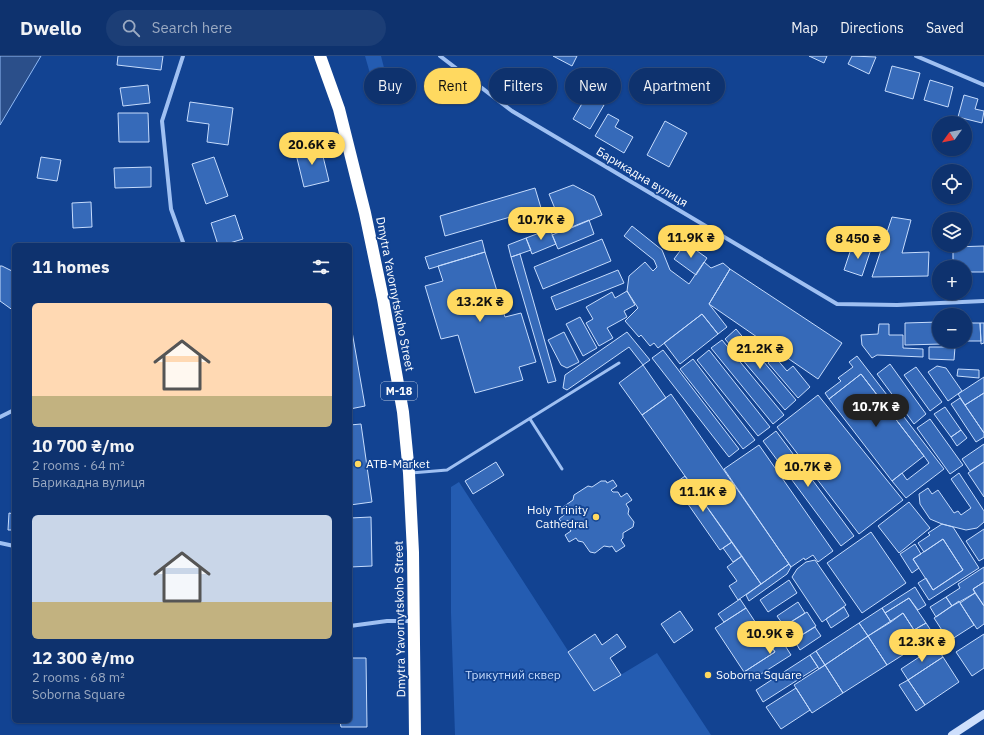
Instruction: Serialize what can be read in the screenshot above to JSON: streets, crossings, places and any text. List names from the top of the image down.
{
  "streets": {
    "highway": ["Dmytra Yavornytskoho Street", "М-18"],
    "street": ["Барикадна вулиця"]
  },
  "parks": ["Трикутний сквер"],
  "places": ["ATB-Market", "Holy Trinity Cathedral", "Soborna Square"],
  "north": "bottom left",
  "page": {
    "header": "Dwello",
    "search": "Search here",
    "nav": ["Map", "Directions", "Saved"],
    "chip": [
      "Buy",
      "Rent",
      "Filters",
      "New",
      "Apartment"
    ],
    "map_buttons": ["+", "−"],
    "price": [
      "20.6K ₴",
      "10.7K ₴",
      "11.9K ₴",
      "8 450 ₴",
      "13.2K ₴",
      "21.2K ₴",
      "10.7K ₴",
      "10.7K ₴",
      "11.1K ₴",
      "10.9K ₴",
      "12.3K ₴"
    ],
    "heading": "11 homes",
    "list": [
      {
        "name": "10 700 ₴/mo",
        "note": "2 rooms · 64 m² · Барикадна вулиця"
      },
      {
        "name": "12 300 ₴/mo",
        "note": "2 rooms · 68 m² · Soborna Square"
      }
    ]
  }
}
